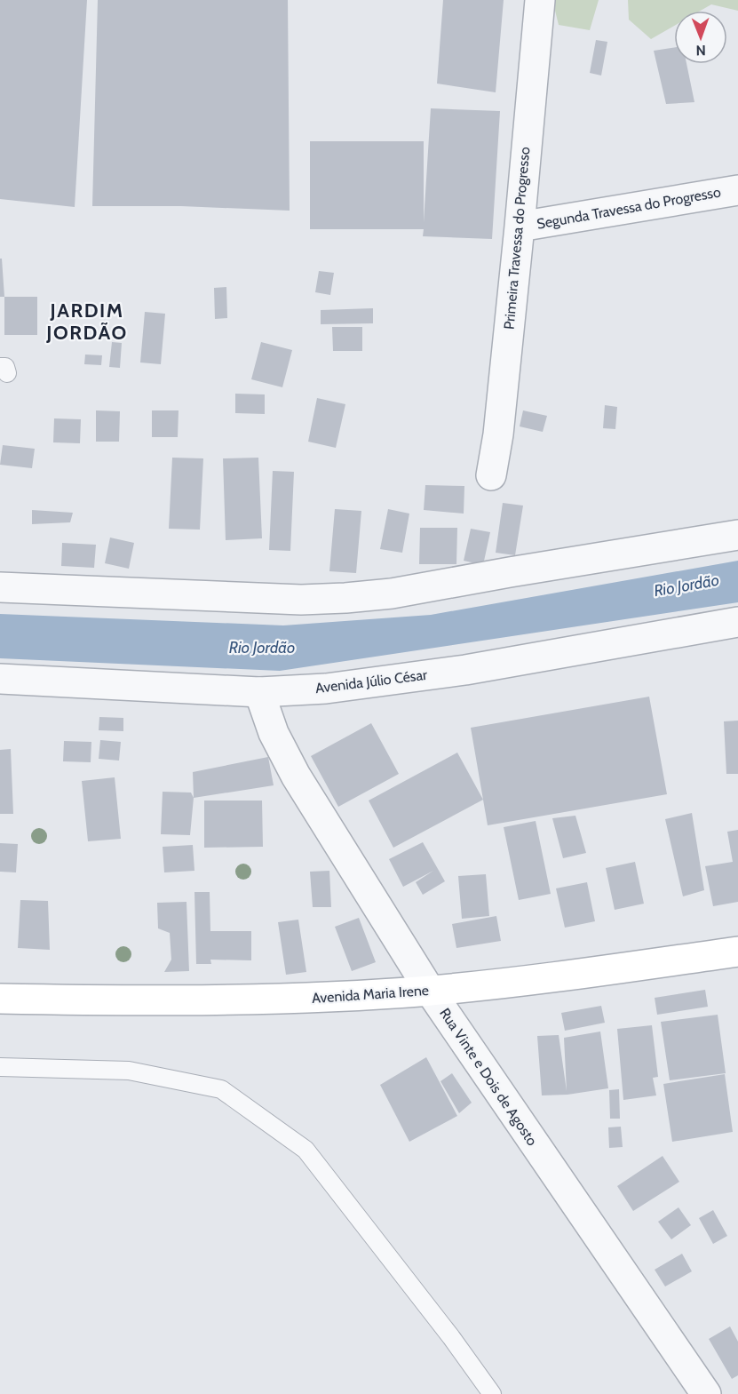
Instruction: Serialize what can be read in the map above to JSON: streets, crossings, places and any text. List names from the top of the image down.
{
  "streets": {
    "main road": ["Avenida Maria Irene"],
    "street": [
      "Segunda Travessa do Progresso",
      "Primeira Travessa do Progresso",
      "Avenida Júlio César",
      "Rua Vinte e Dois de Agosto"
    ]
  },
  "crossings": [
    ["Segunda Travessa do Progresso", "Primeira Travessa do Progresso"],
    ["Avenida Júlio César", "Rua Vinte e Dois de Agosto"],
    ["Avenida Maria Irene", "Rua Vinte e Dois de Agosto"]
  ],
  "districts": ["JARDIM JORDÃO"],
  "water": ["Rio Jordão"],
  "north": "bottom"
}
